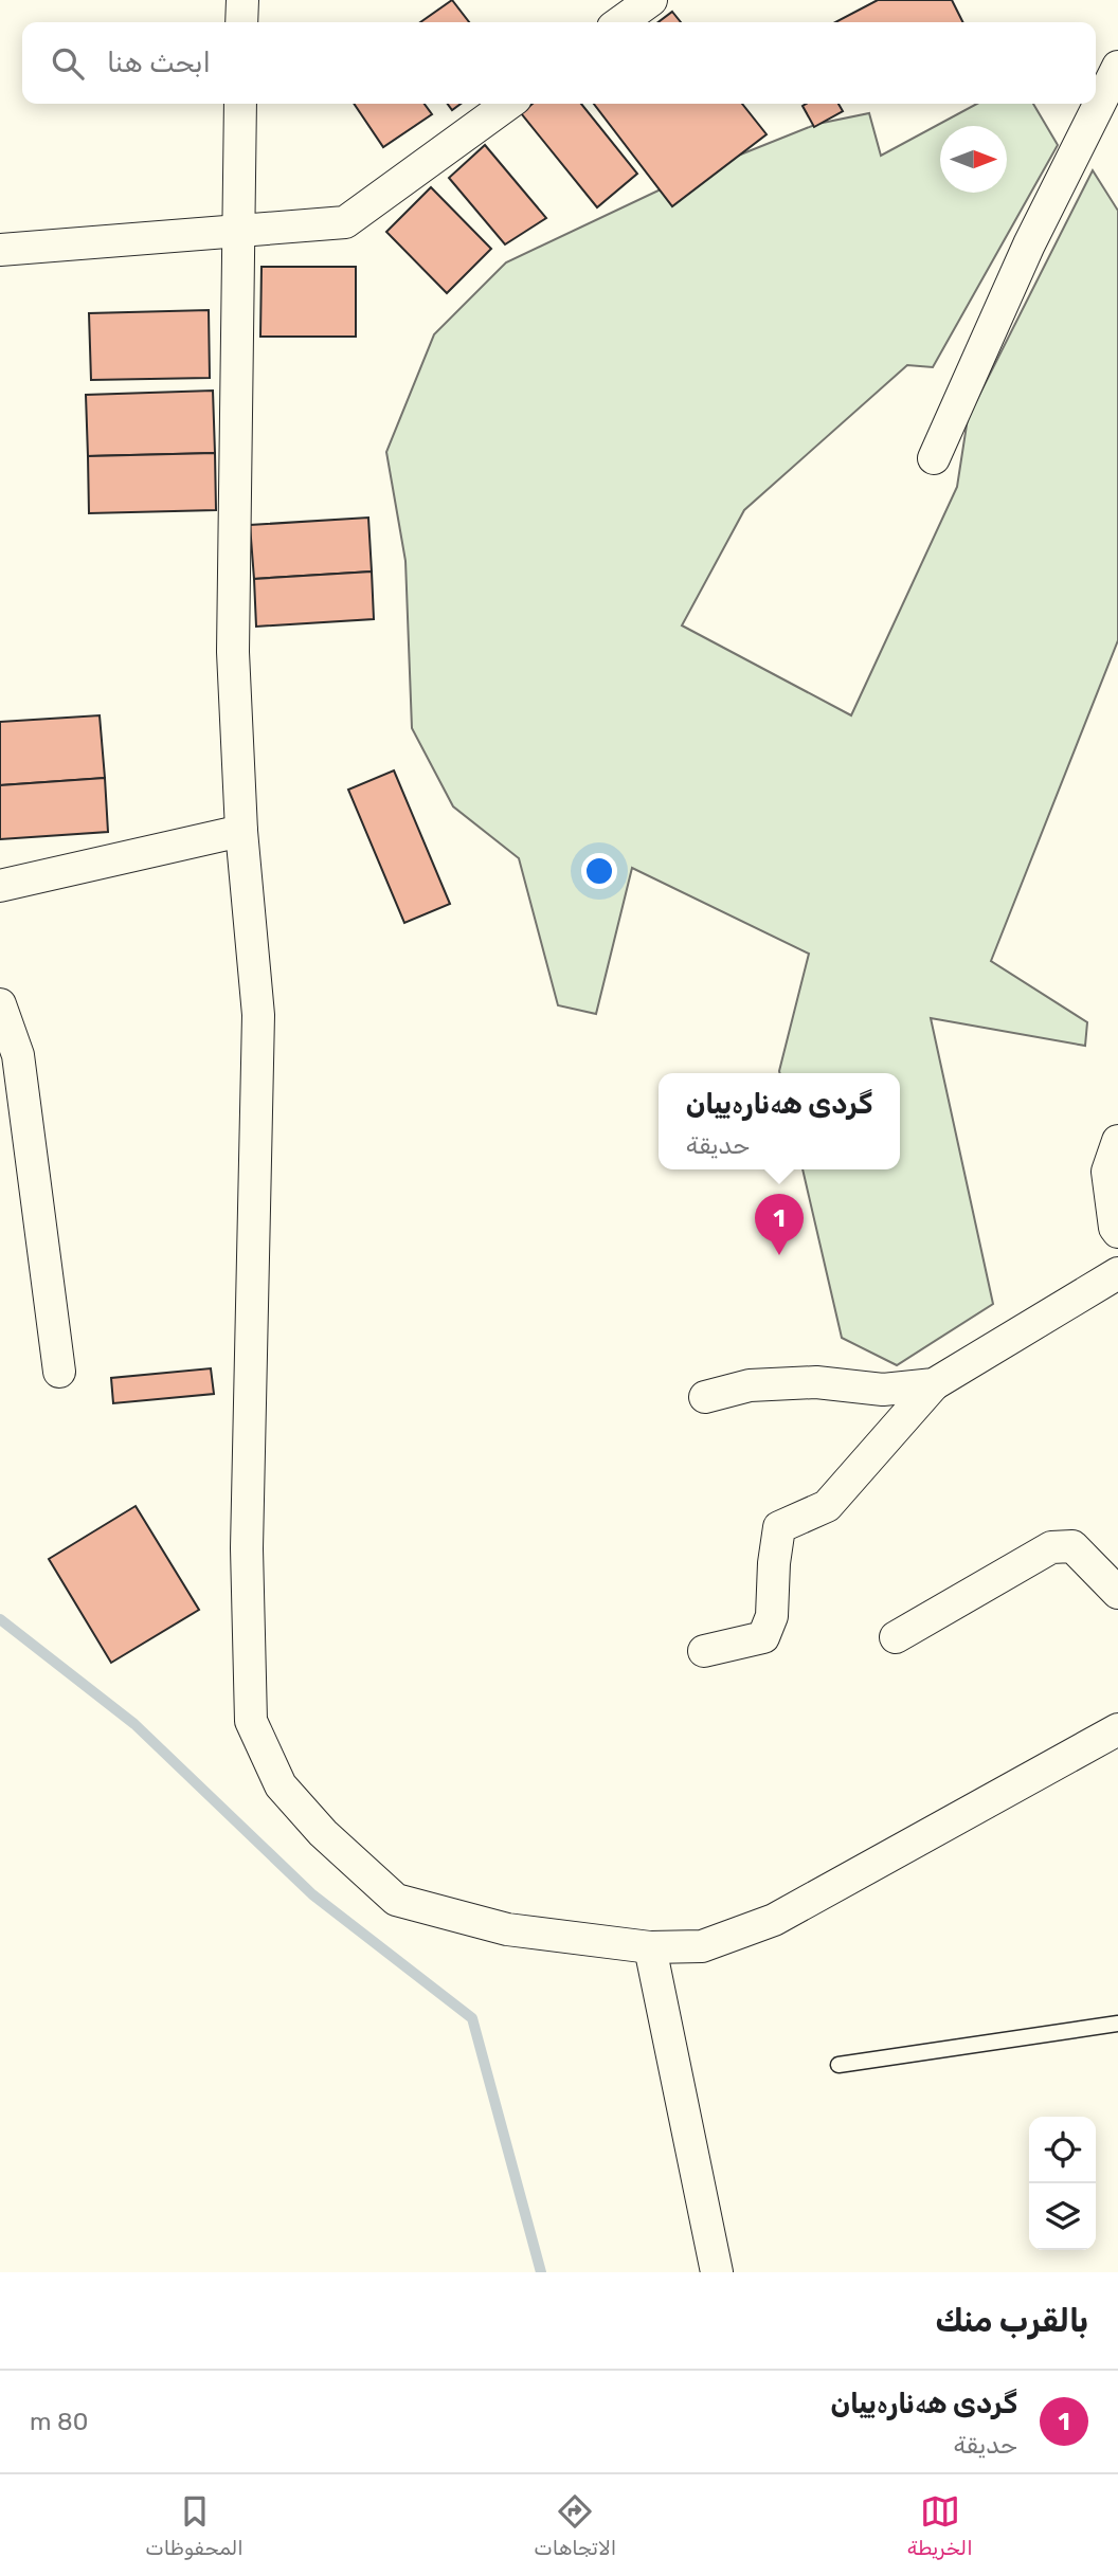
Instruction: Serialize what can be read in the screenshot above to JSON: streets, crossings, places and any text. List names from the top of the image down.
{
  "north": "right",
  "page": {
    "search": "ابحث هنا",
    "popup": ["گردی هەنارەییان", "حديقة"],
    "pins": "1",
    "heading": "بالقرب منك",
    "list": [
      {
        "mark": "1",
        "name": "گردی هەنارەییان",
        "note": "حديقة",
        "value": "80 m"
      }
    ],
    "nav": ["الخريطة", "الاتجاهات", "المحفوظات"]
  }
}
